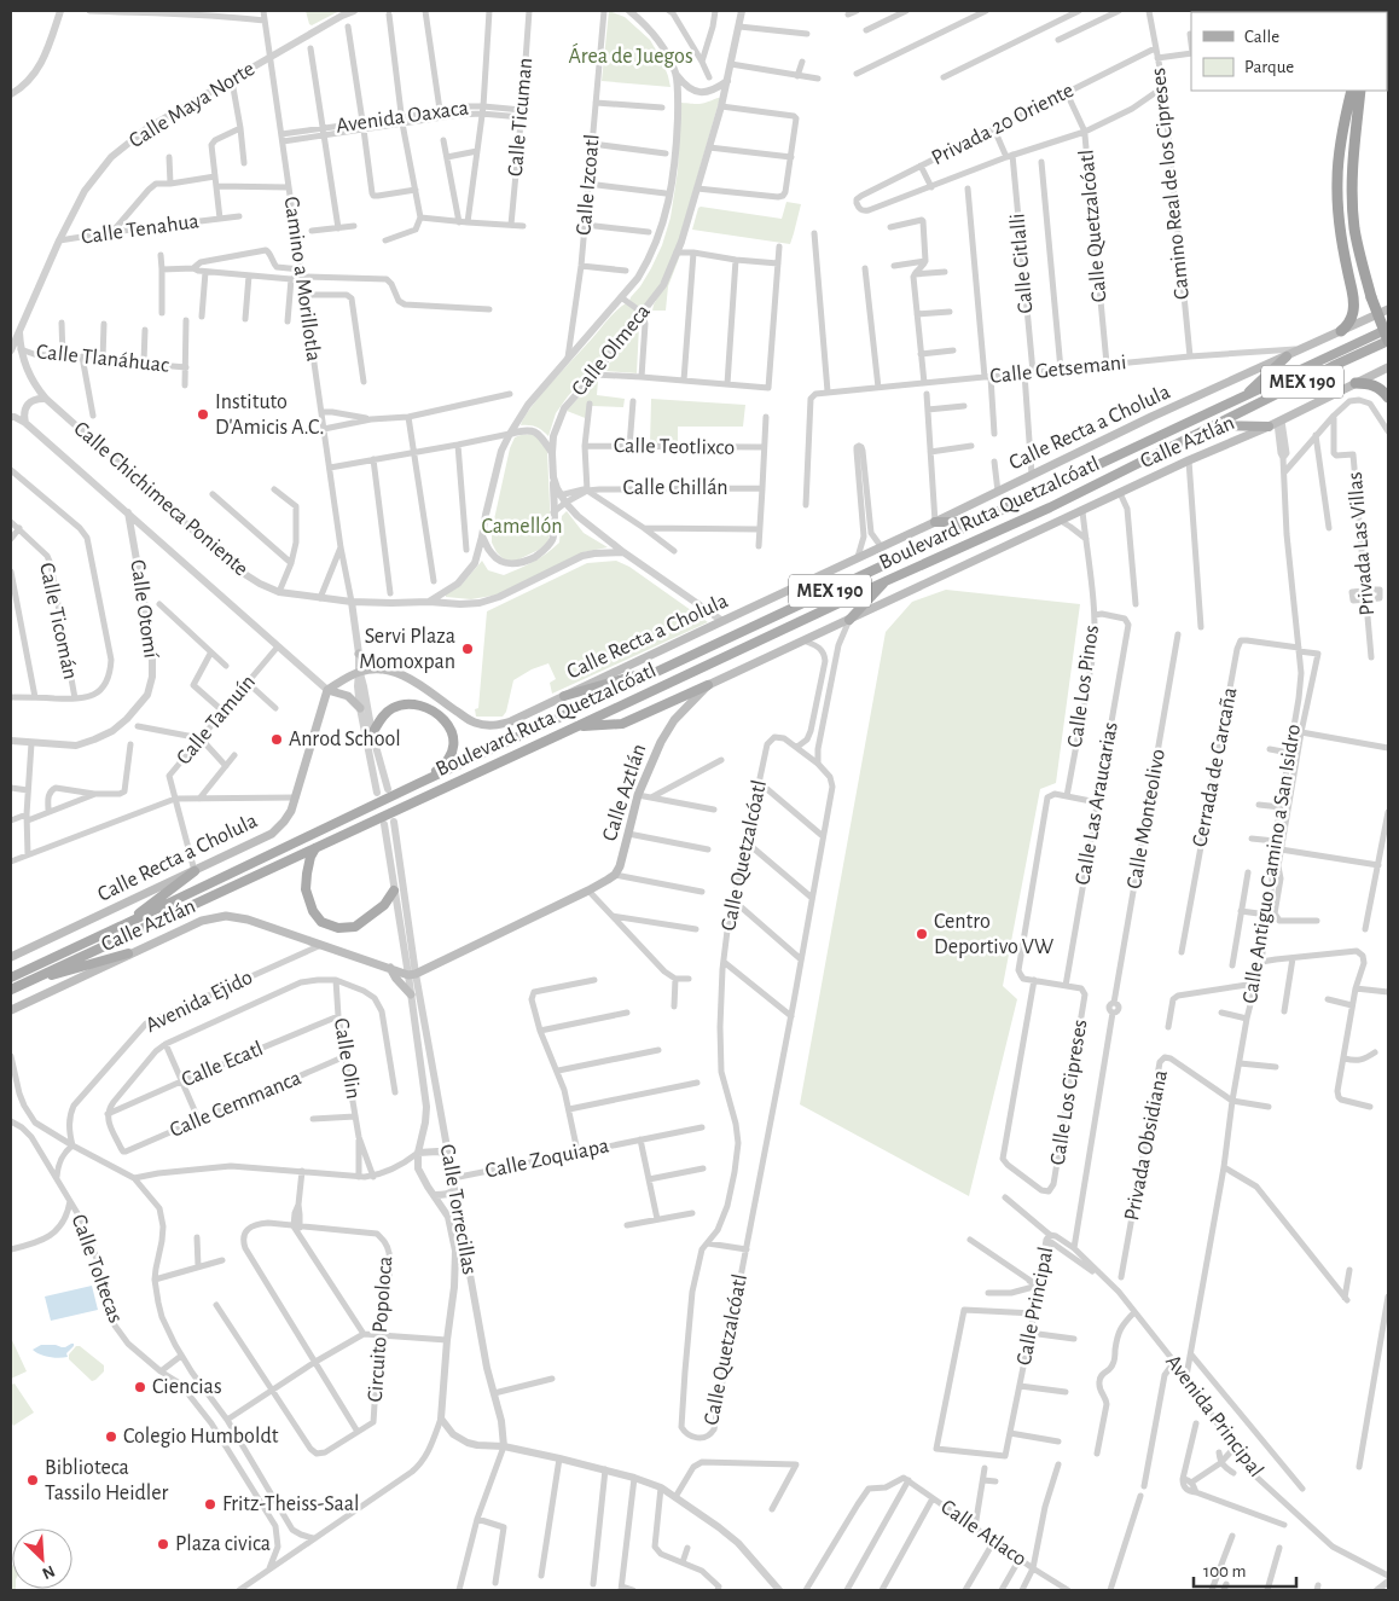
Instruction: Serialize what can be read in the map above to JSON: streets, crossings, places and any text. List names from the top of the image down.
{
  "streets": {
    "main road": [
      "MEX 190",
      "Calle Recta a Cholula",
      "Calle Aztlán",
      "Boulevard Ruta Quetzalcóatl"
    ],
    "street": [
      "Calle Maya Norte",
      "Avenida Oaxaca",
      "Calle Ticuman",
      "Privada 20 Oriente",
      "Camino Real de los Cipreses",
      "Calle Izcoatl",
      "Calle Quetzalcóatl",
      "Calle Tenahua",
      "Calle Citlalli",
      "Camino a Morillotla",
      "Calle Olmeca",
      "Calle Tlanáhuac",
      "Calle Getsemani",
      "Calle Teotlixco",
      "Calle Chillán",
      "Calle Chichimeca Poniente",
      "Privada Las Villas",
      "Calle Otomí",
      "Calle Ticomán",
      "Calle Los Pinos",
      "Calle Tamuín",
      "Cerrada de Carcaña",
      "Calle Las Araucarias",
      "Calle Monteolivo",
      "Calle Antiguo Camino a San Isidro",
      "Avenida Ejido",
      "Calle Olin",
      "Calle Ecatl",
      "Calle Los Cipreses",
      "Calle Cemmanca",
      "Privada Obsidiana",
      "Calle Zoquiapa",
      "Calle Torrecillas",
      "Calle Toltecas",
      "Calle Principal",
      "Circuito Popoloca",
      "Avenida Principal",
      "Calle Atlaco"
    ]
  },
  "crossings": [
    ["Calle Maya Norte", "Calle Tenahua"],
    ["Calle Maya Norte", "Camino a Morillotla"],
    ["Calle Maya Norte", "Calle Chichimeca Poniente"],
    ["Avenida Oaxaca", "Calle Ticuman"],
    ["Avenida Oaxaca", "Camino a Morillotla"],
    ["Privada 20 Oriente", "Camino Real de los Cipreses"],
    ["Privada 20 Oriente", "Calle Quetzalcóatl"],
    ["Privada 20 Oriente", "Calle Citlalli"],
    ["Camino Real de los Cipreses", "Calle Getsemani"],
    ["Calle Izcoatl", "Calle Olmeca"],
    ["Calle Quetzalcóatl", "Calle Getsemani"],
    ["Calle Citlalli", "Calle Getsemani"],
    ["Camino a Morillotla", "Calle Recta a Cholula"],
    ["Camino a Morillotla", "Calle Chichimeca Poniente"],
    ["Calle Olmeca", "Calle Recta a Cholula"],
    ["Calle Olmeca", "Calle Chillán"],
    ["Calle Olmeca", "Calle Chichimeca Poniente"],
    ["Calle Tlanáhuac", "Calle Chichimeca Poniente"],
    ["Calle Getsemani", "Calle Recta a Cholula"],
    ["Calle Recta a Cholula", "Calle Chichimeca Poniente"],
    ["Calle Aztlán", "Calle Los Pinos"],
    ["Calle Aztlán", "Calle Antiguo Camino a San Isidro"],
    ["Calle Aztlán", "Avenida Ejido"],
    ["Calle Aztlán", "Calle Torrecillas"],
    ["Calle Chichimeca Poniente", "Calle Otomí"],
    ["Calle Chichimeca Poniente", "Calle Tamuín"],
    ["Calle Los Pinos", "Calle Las Araucarias"],
    ["Cerrada de Carcaña", "Calle Antiguo Camino a San Isidro"],
    ["Calle Las Araucarias", "Calle Los Cipreses"],
    ["Calle Monteolivo", "Calle Principal"],
    ["Calle Antiguo Camino a San Isidro", "Privada Obsidiana"],
    ["Calle Antiguo Camino a San Isidro", "Avenida Principal"],
    ["Calle Olin", "Calle Ecatl"],
    ["Calle Olin", "Calle Cemmanca"],
    ["Calle Ecatl", "Calle Cemmanca"],
    ["Calle Zoquiapa", "Calle Torrecillas"],
    ["Calle Principal", "Avenida Principal"]
  ],
  "parks": ["Área de Juegos", "Camellón"],
  "places": [
    "Instituto D'Amicis A.C.",
    "Servi Plaza Momoxpan",
    "Anrod School",
    "Centro Deportivo VW",
    "Ciencias",
    "Colegio Humboldt",
    "Biblioteca Tassilo Heidler",
    "Fritz-Theiss-Saal",
    "Plaza civica"
  ],
  "legend": ["Calle", "Parque"],
  "scale_bar": "100 m",
  "north": "bottom right"
}
